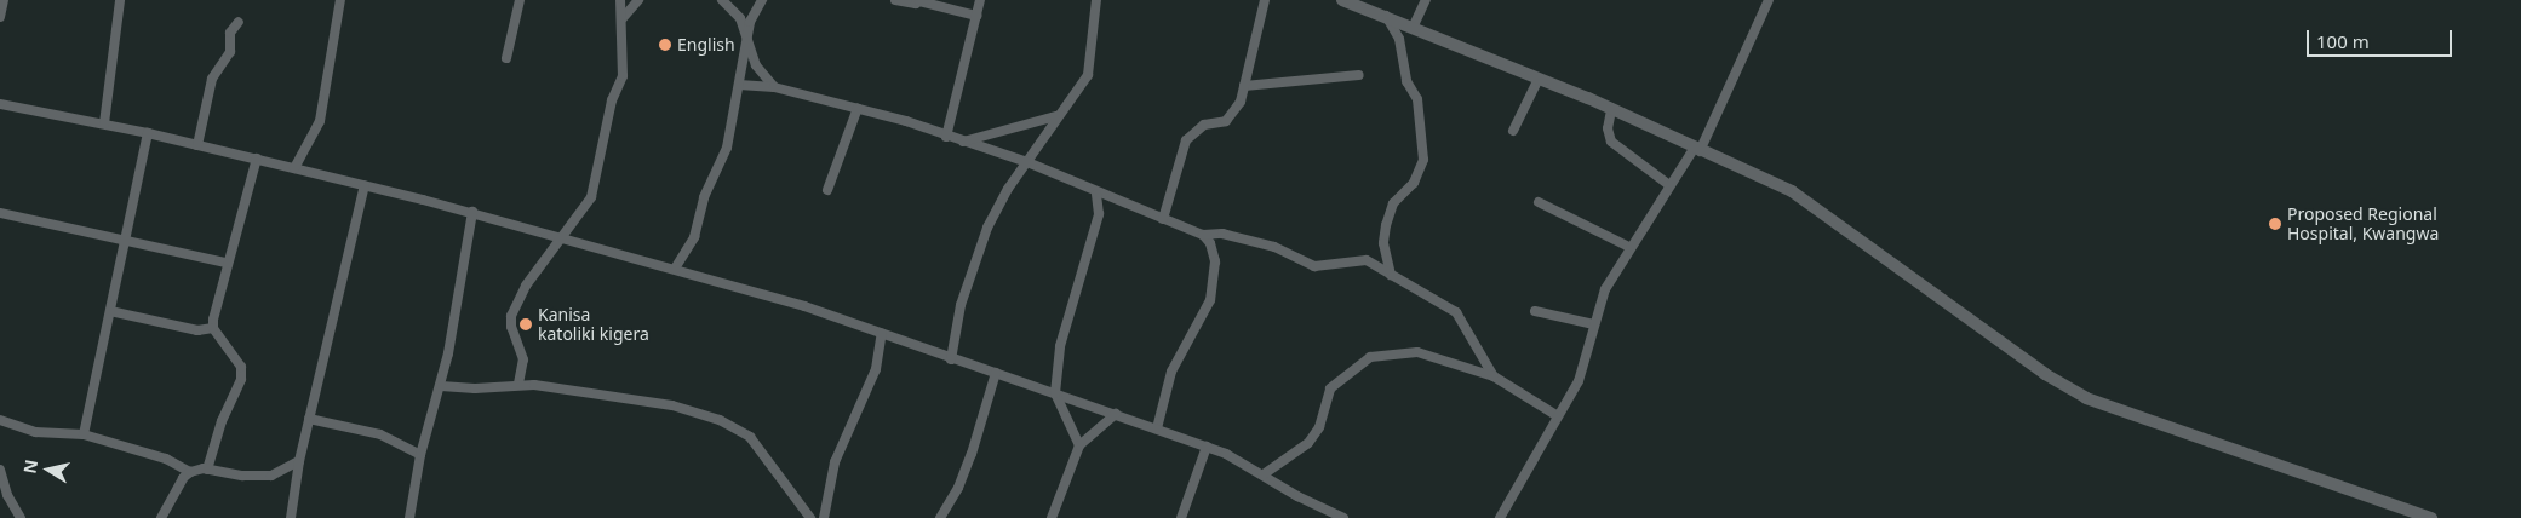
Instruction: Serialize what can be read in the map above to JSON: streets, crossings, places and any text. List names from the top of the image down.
{
  "places": ["English", "Proposed Regional Hospital, Kwangwa", "Kanisa katoliki kigera"],
  "scale_bar": "100 m",
  "north": "left"
}
